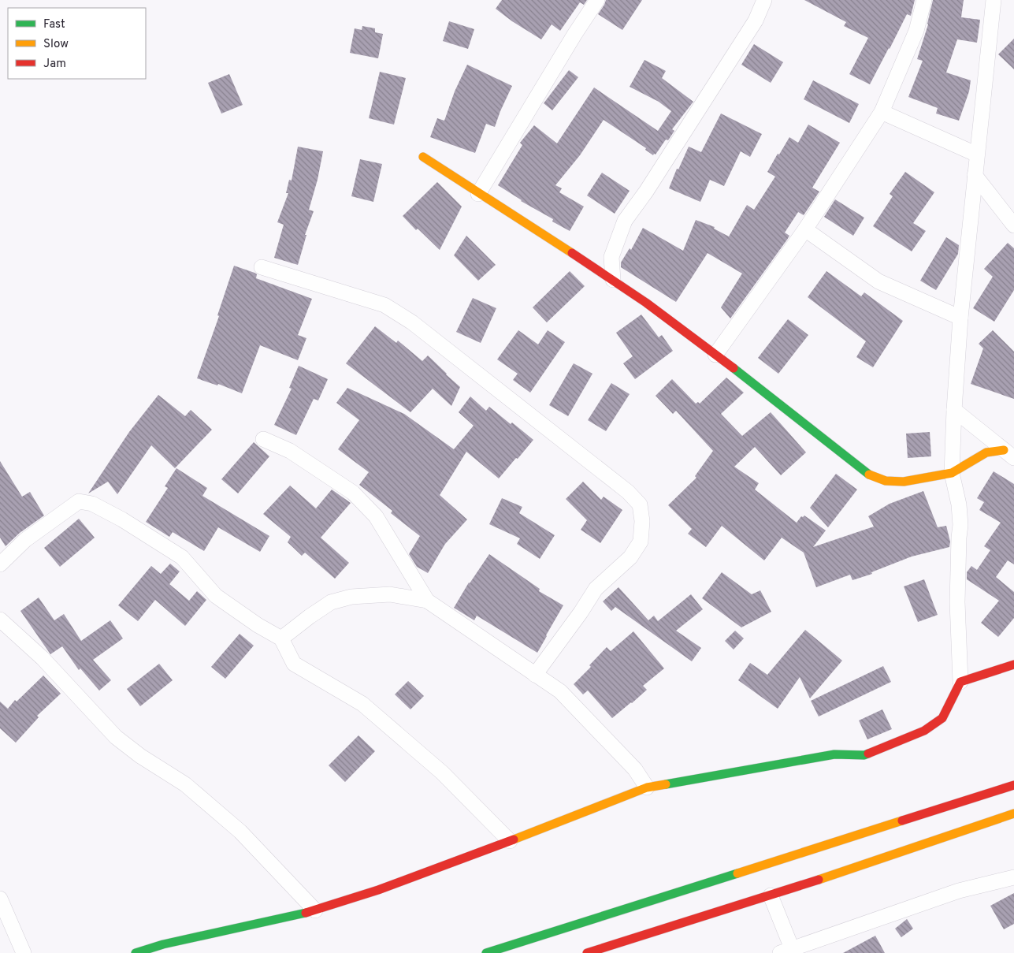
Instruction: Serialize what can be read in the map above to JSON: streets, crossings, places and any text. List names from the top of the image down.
{
  "legend": ["Fast", "Slow", "Jam"]
}
